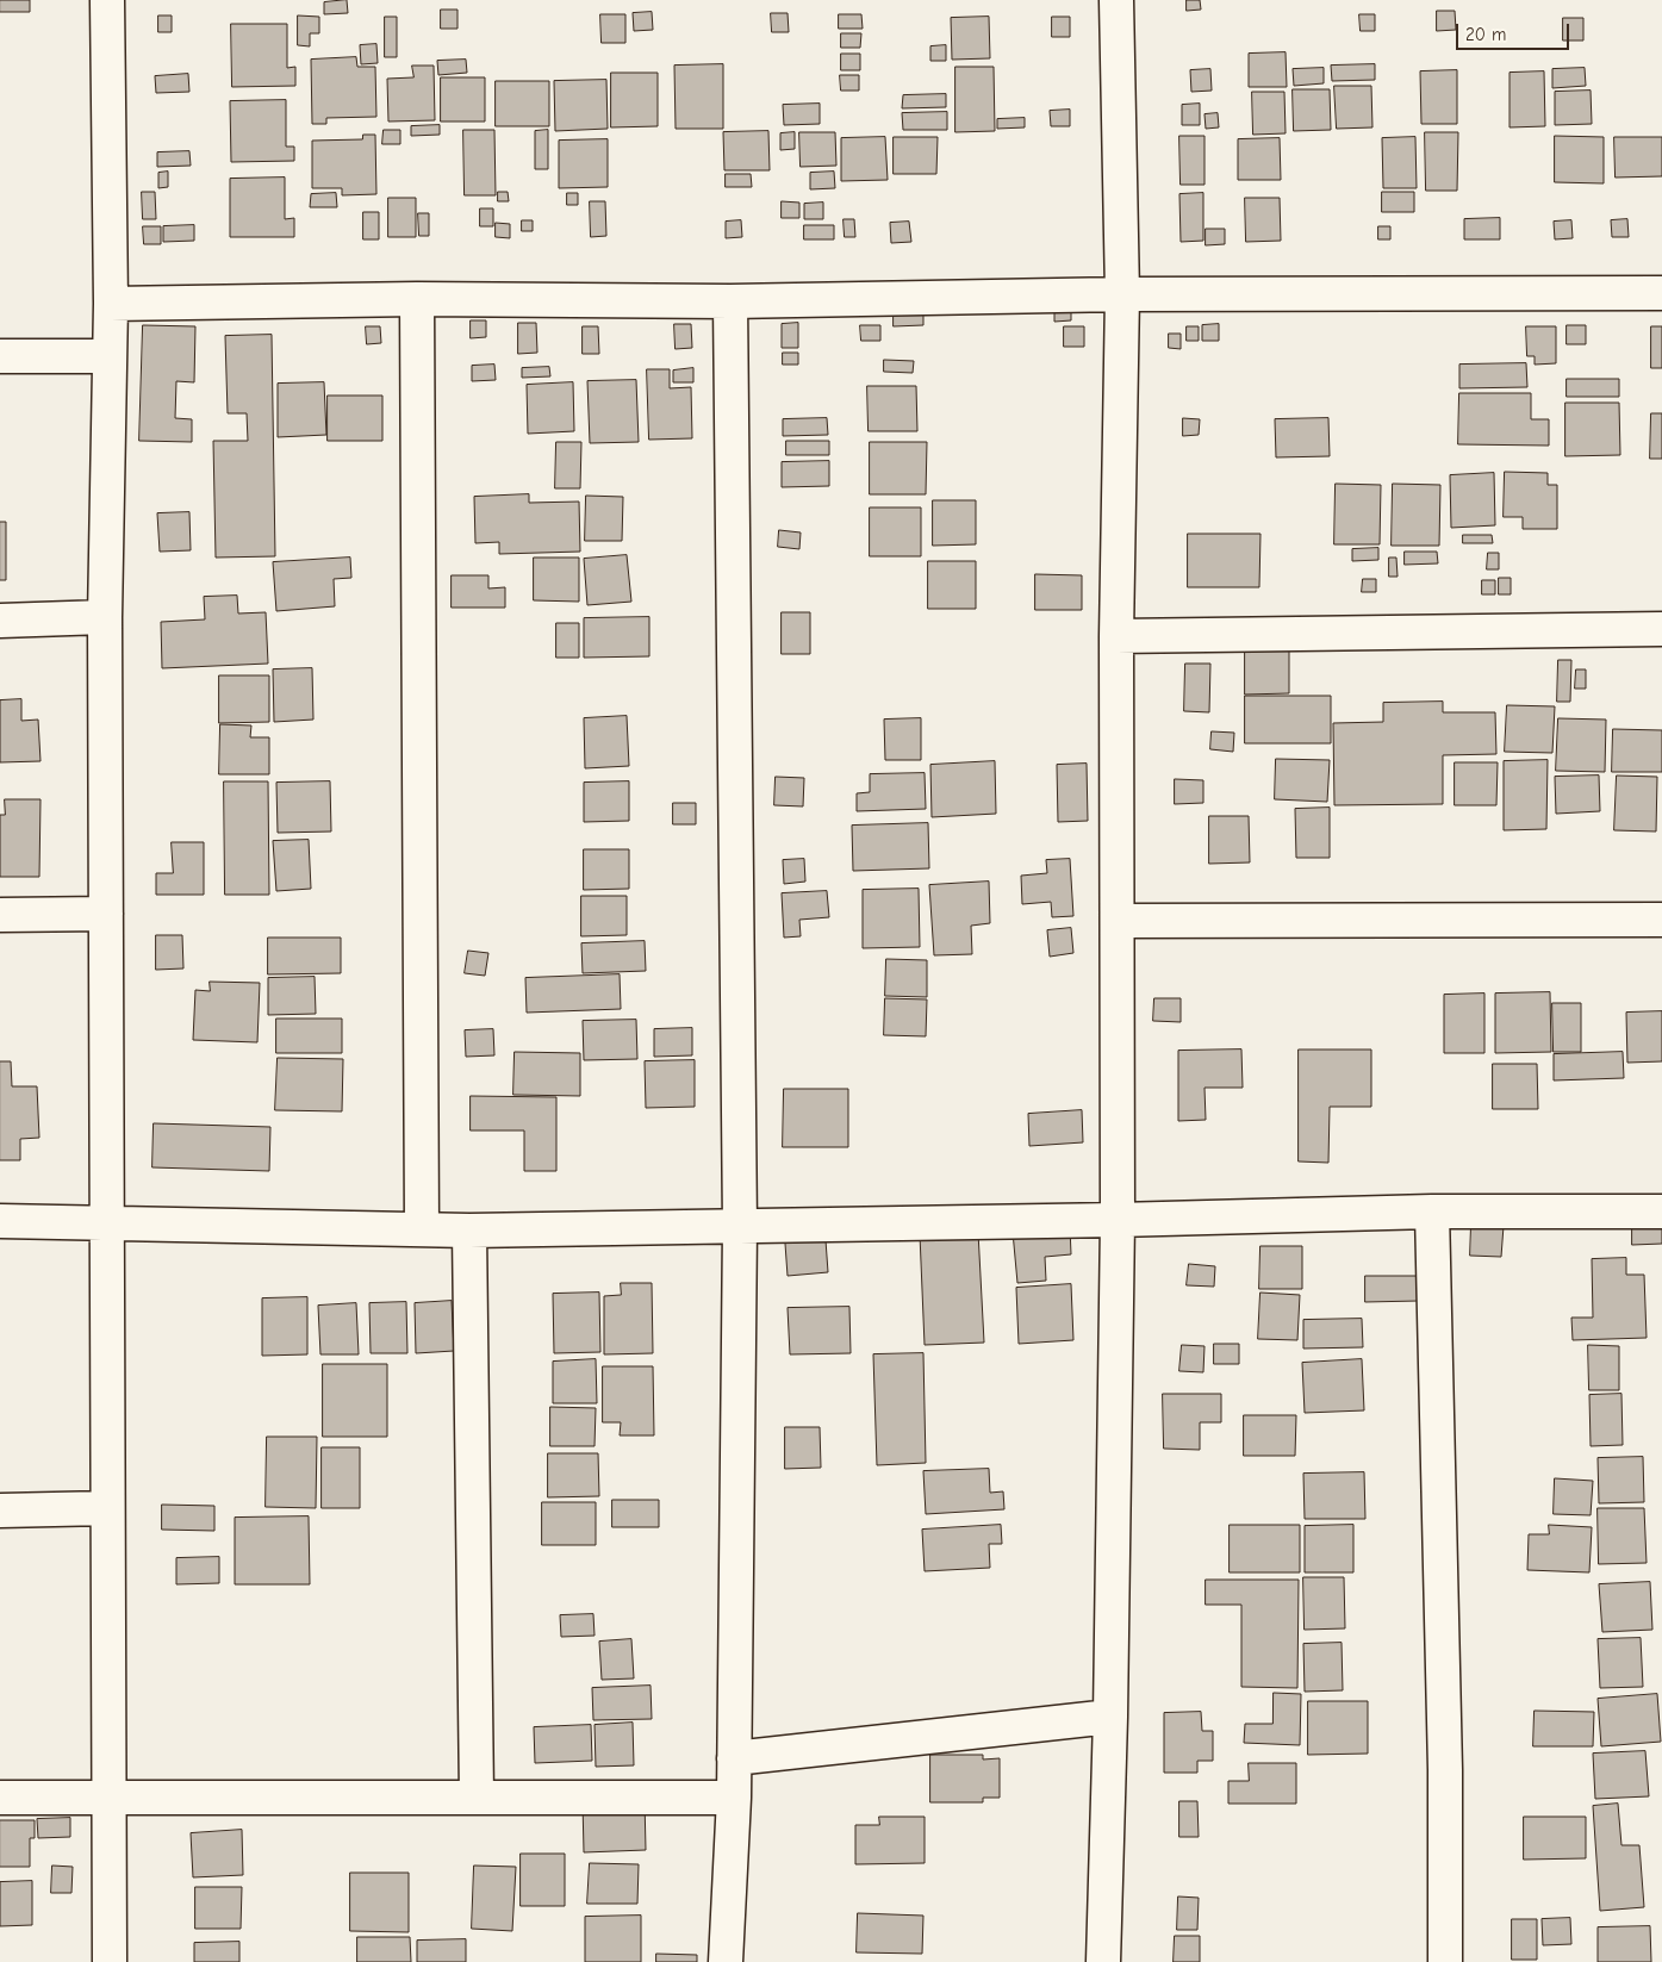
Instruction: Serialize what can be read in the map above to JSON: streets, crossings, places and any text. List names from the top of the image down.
{
  "scale_bar": "20 m"
}
